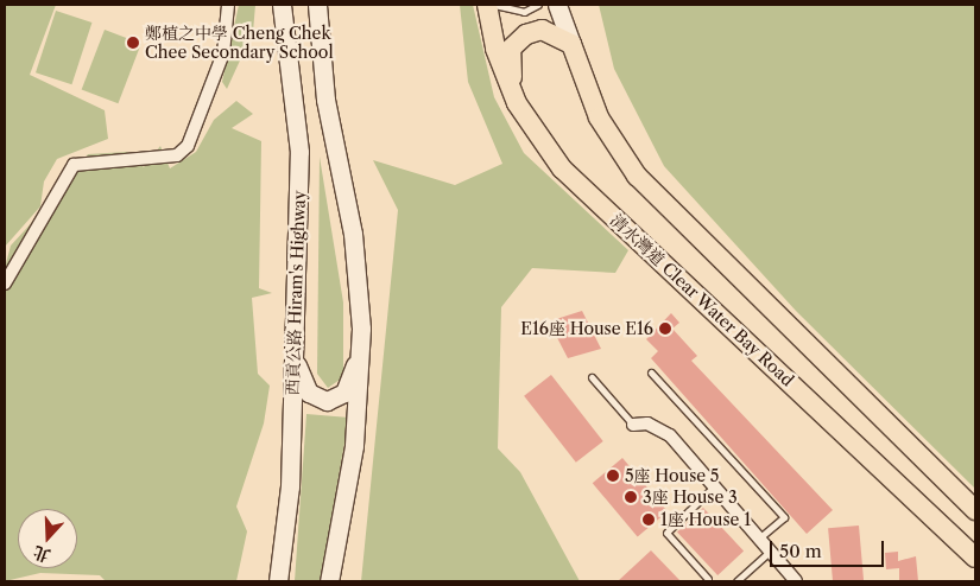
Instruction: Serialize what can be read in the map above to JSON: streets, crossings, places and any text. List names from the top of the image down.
{
  "streets": {
    "main road": ["西貢公路 Hiram's Highway", "清水灣道 Clear Water Bay Road"]
  },
  "places": [
    "鄭植之中學 Cheng Chek Chee Secondary School",
    "E16座 House E16",
    "5座 House 5",
    "3座 House 3",
    "1座 House 1"
  ],
  "scale_bar": "50 m",
  "north": "bottom"
}
